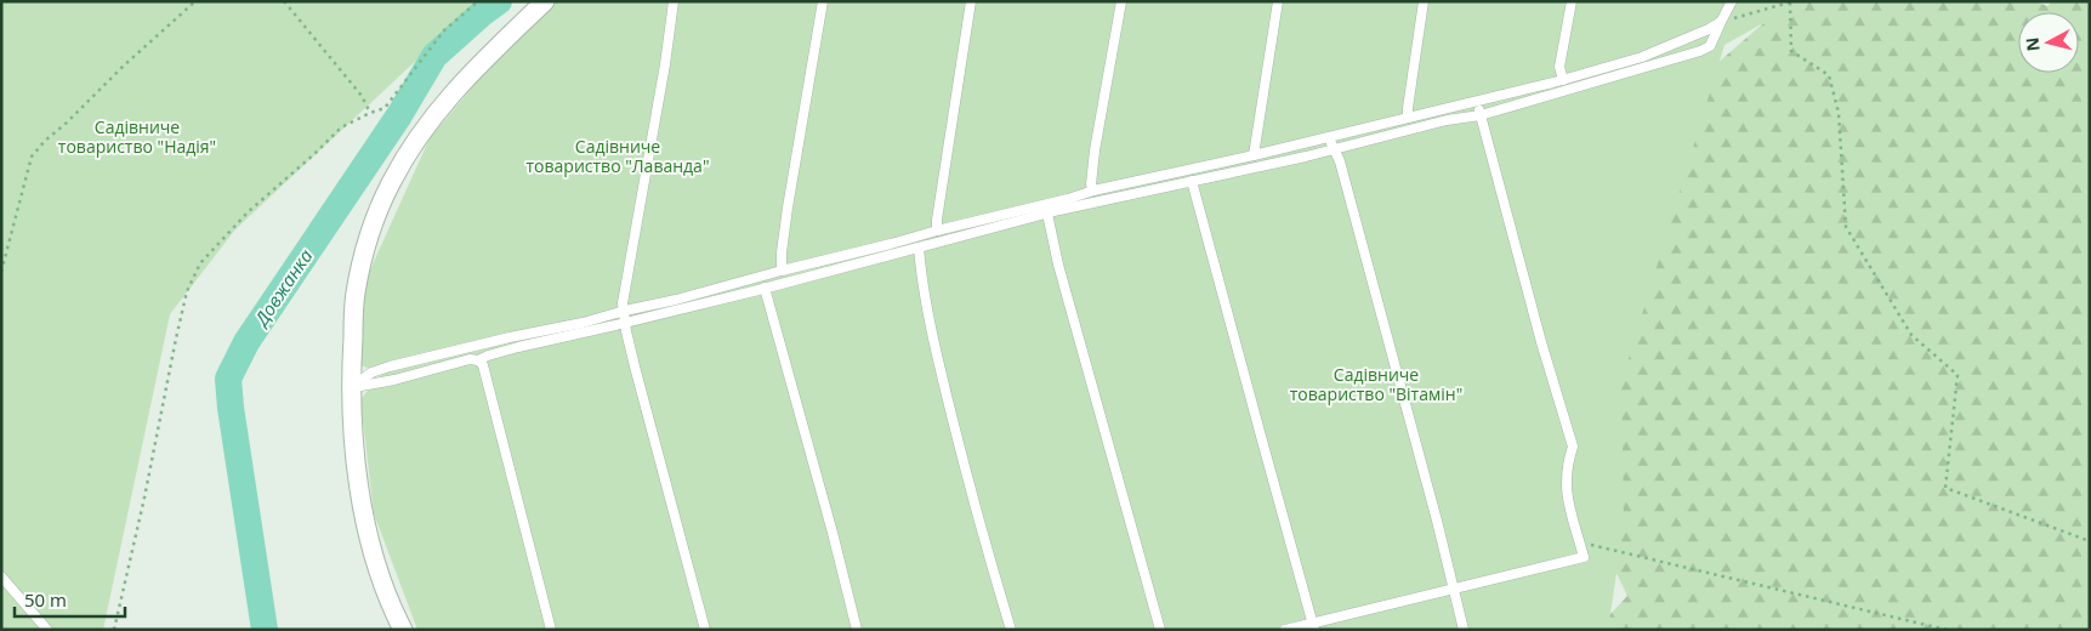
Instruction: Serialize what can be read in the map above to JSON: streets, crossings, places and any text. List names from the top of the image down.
{
  "water": ["Довжанка"],
  "parks": ["Садівниче товариство \"Надія\"", "Садівниче товариство \"Лаванда\"", "Садівниче товариство \"Вітамін\""],
  "scale_bar": "50 m",
  "north": "left"
}
